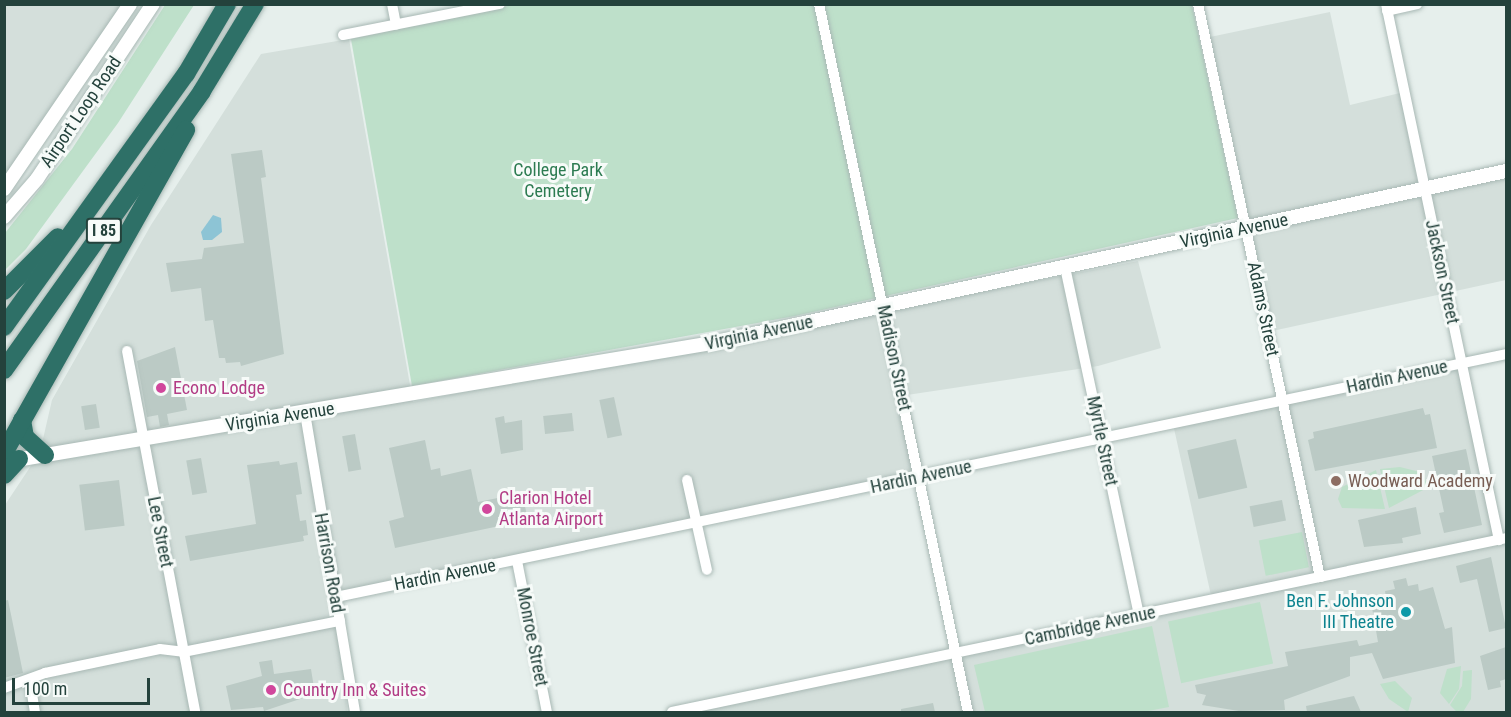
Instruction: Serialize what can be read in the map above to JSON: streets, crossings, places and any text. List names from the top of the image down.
{
  "streets": {
    "highway": ["I 85"],
    "main road": ["Airport Loop Road", "Virginia Avenue"],
    "street": [
      "Jackson Street",
      "Adams Street",
      "Madison Street",
      "Hardin Avenue",
      "Myrtle Street",
      "Lee Street",
      "Harrison Road",
      "Cambridge Avenue",
      "Monroe Street"
    ]
  },
  "crossings": [
    ["Virginia Avenue", "Jackson Street"],
    ["Virginia Avenue", "Adams Street"],
    ["Virginia Avenue", "Madison Street"],
    ["Virginia Avenue", "Myrtle Street"],
    ["Virginia Avenue", "Lee Street"],
    ["Virginia Avenue", "Harrison Road"],
    ["Jackson Street", "Hardin Avenue"],
    ["Jackson Street", "Cambridge Avenue"],
    ["Adams Street", "Hardin Avenue"],
    ["Adams Street", "Cambridge Avenue"],
    ["Madison Street", "Hardin Avenue"],
    ["Madison Street", "Cambridge Avenue"],
    ["Hardin Avenue", "Myrtle Street"],
    ["Hardin Avenue", "Harrison Road"],
    ["Hardin Avenue", "Monroe Street"],
    ["Myrtle Street", "Cambridge Avenue"]
  ],
  "parks": ["College Park Cemetery"],
  "places": [
    "Econo Lodge",
    "Woodward Academy",
    "Clarion Hotel Atlanta Airport",
    "Ben F. Johnson III Theatre",
    "Country Inn & Suites"
  ],
  "scale_bar": "100 m"
}
